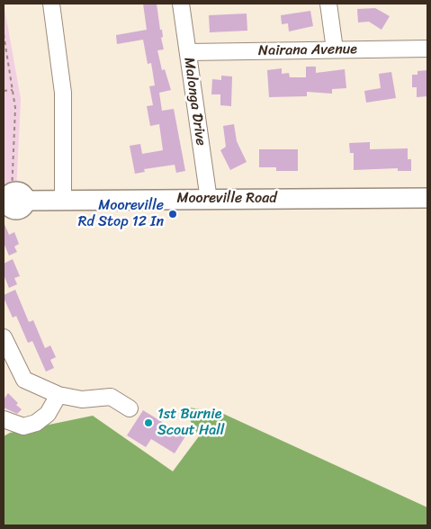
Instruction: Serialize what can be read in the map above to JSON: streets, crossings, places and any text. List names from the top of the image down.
{
  "streets": {
    "main road": ["Mooreville Road"],
    "street": ["Nairana Avenue", "Malonga Drive"]
  },
  "crossings": [
    ["Nairana Avenue", "Malonga Drive"],
    ["Malonga Drive", "Mooreville Road"]
  ],
  "places": ["Mooreville Rd Stop 12 In", "1st Burnie Scout Hall"]
}
